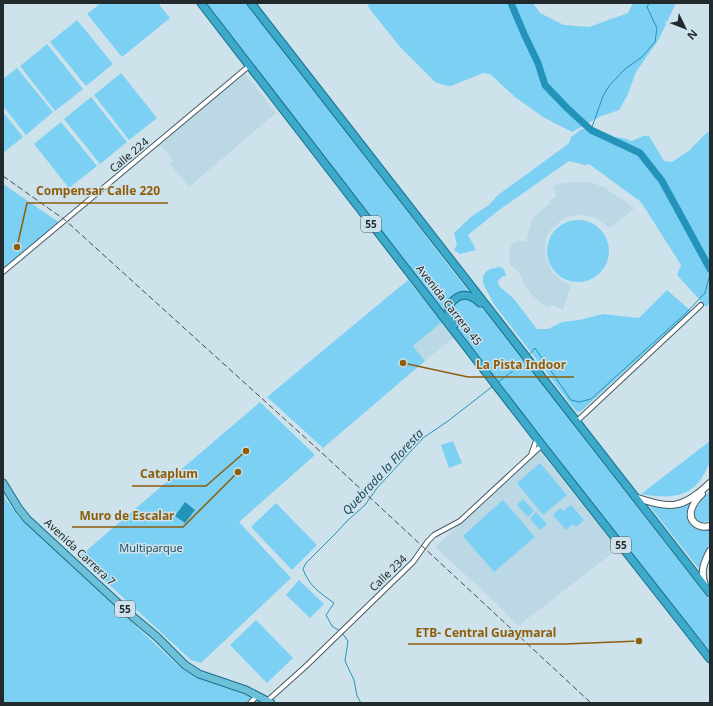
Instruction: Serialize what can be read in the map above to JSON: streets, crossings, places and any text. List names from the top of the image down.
{
  "streets": {
    "highway": ["55", "Avenida Carrera 45"],
    "main road": ["Avenida Carrera 7"],
    "street": ["Calle 224", "Calle 234"]
  },
  "crossings": [
    ["Calle 224", "Avenida Carrera 45"],
    ["Avenida Carrera 45", "Calle 234"],
    ["Avenida Carrera 7", "Calle 234"]
  ],
  "water": ["Quebrada la Floresta"],
  "parks": ["Multiparque"],
  "places": [
    "Compensar Calle 220",
    "La Pista Indoor",
    "Cataplum",
    "Muro de Escalar",
    "ETB- Central Guaymaral"
  ],
  "north": "bottom right"
}
